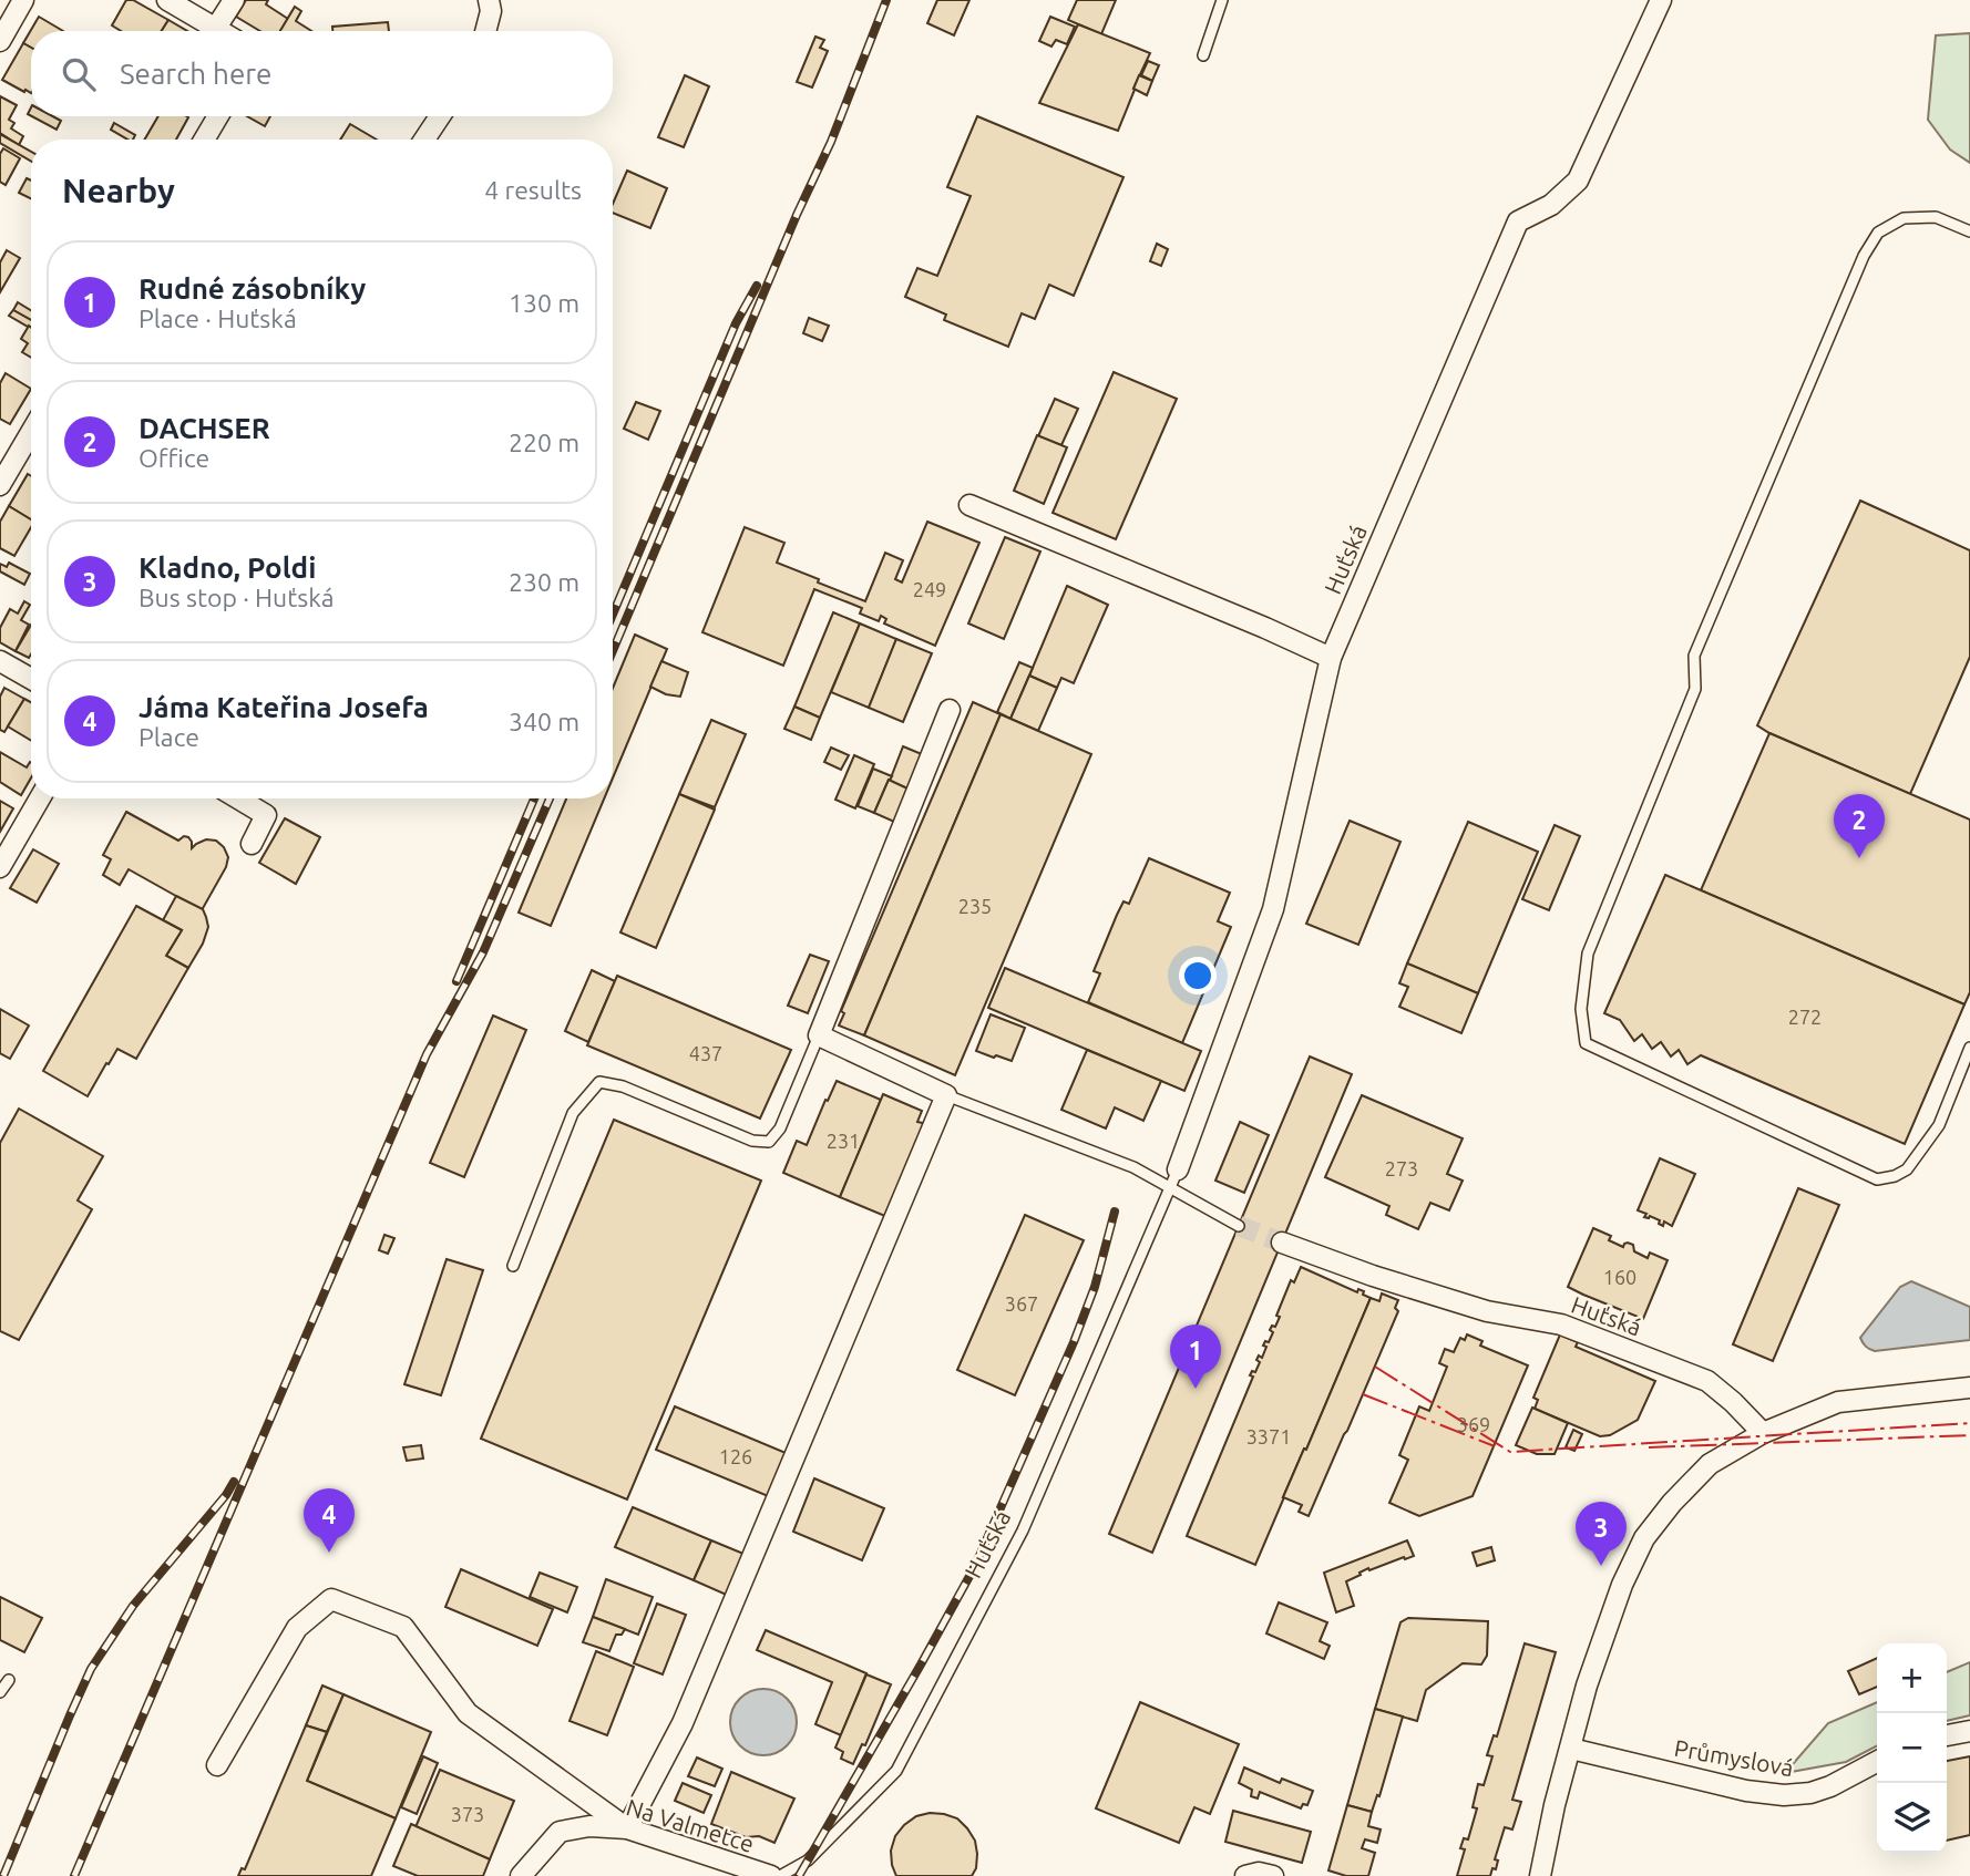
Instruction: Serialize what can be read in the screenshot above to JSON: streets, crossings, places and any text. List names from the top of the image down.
{
  "streets": {
    "street": ["Huťská", "Průmyslová", "Na Valmetce"]
  },
  "house_numbers": [
    "249",
    "235",
    "272",
    "437",
    "231",
    "273",
    "160",
    "367",
    "369",
    "3371",
    "126",
    "373"
  ],
  "page": {
    "search": "Search here",
    "heading": ["Nearby", "4 results"],
    "list": [
      {
        "mark": "1",
        "name": "Rudné zásobníky",
        "note": "Place · Huťská",
        "value": "130 m"
      },
      {
        "mark": "2",
        "name": "DACHSER",
        "note": "Office",
        "value": "220 m"
      },
      {
        "mark": "3",
        "name": "Kladno, Poldi",
        "note": "Bus stop · Huťská",
        "value": "230 m"
      },
      {
        "mark": "4",
        "name": "Jáma Kateřina Josefa",
        "note": "Place",
        "value": "340 m"
      }
    ],
    "pins": [
      "2",
      "1",
      "4",
      "3"
    ],
    "map_buttons": ["+", "−"]
  }
}
